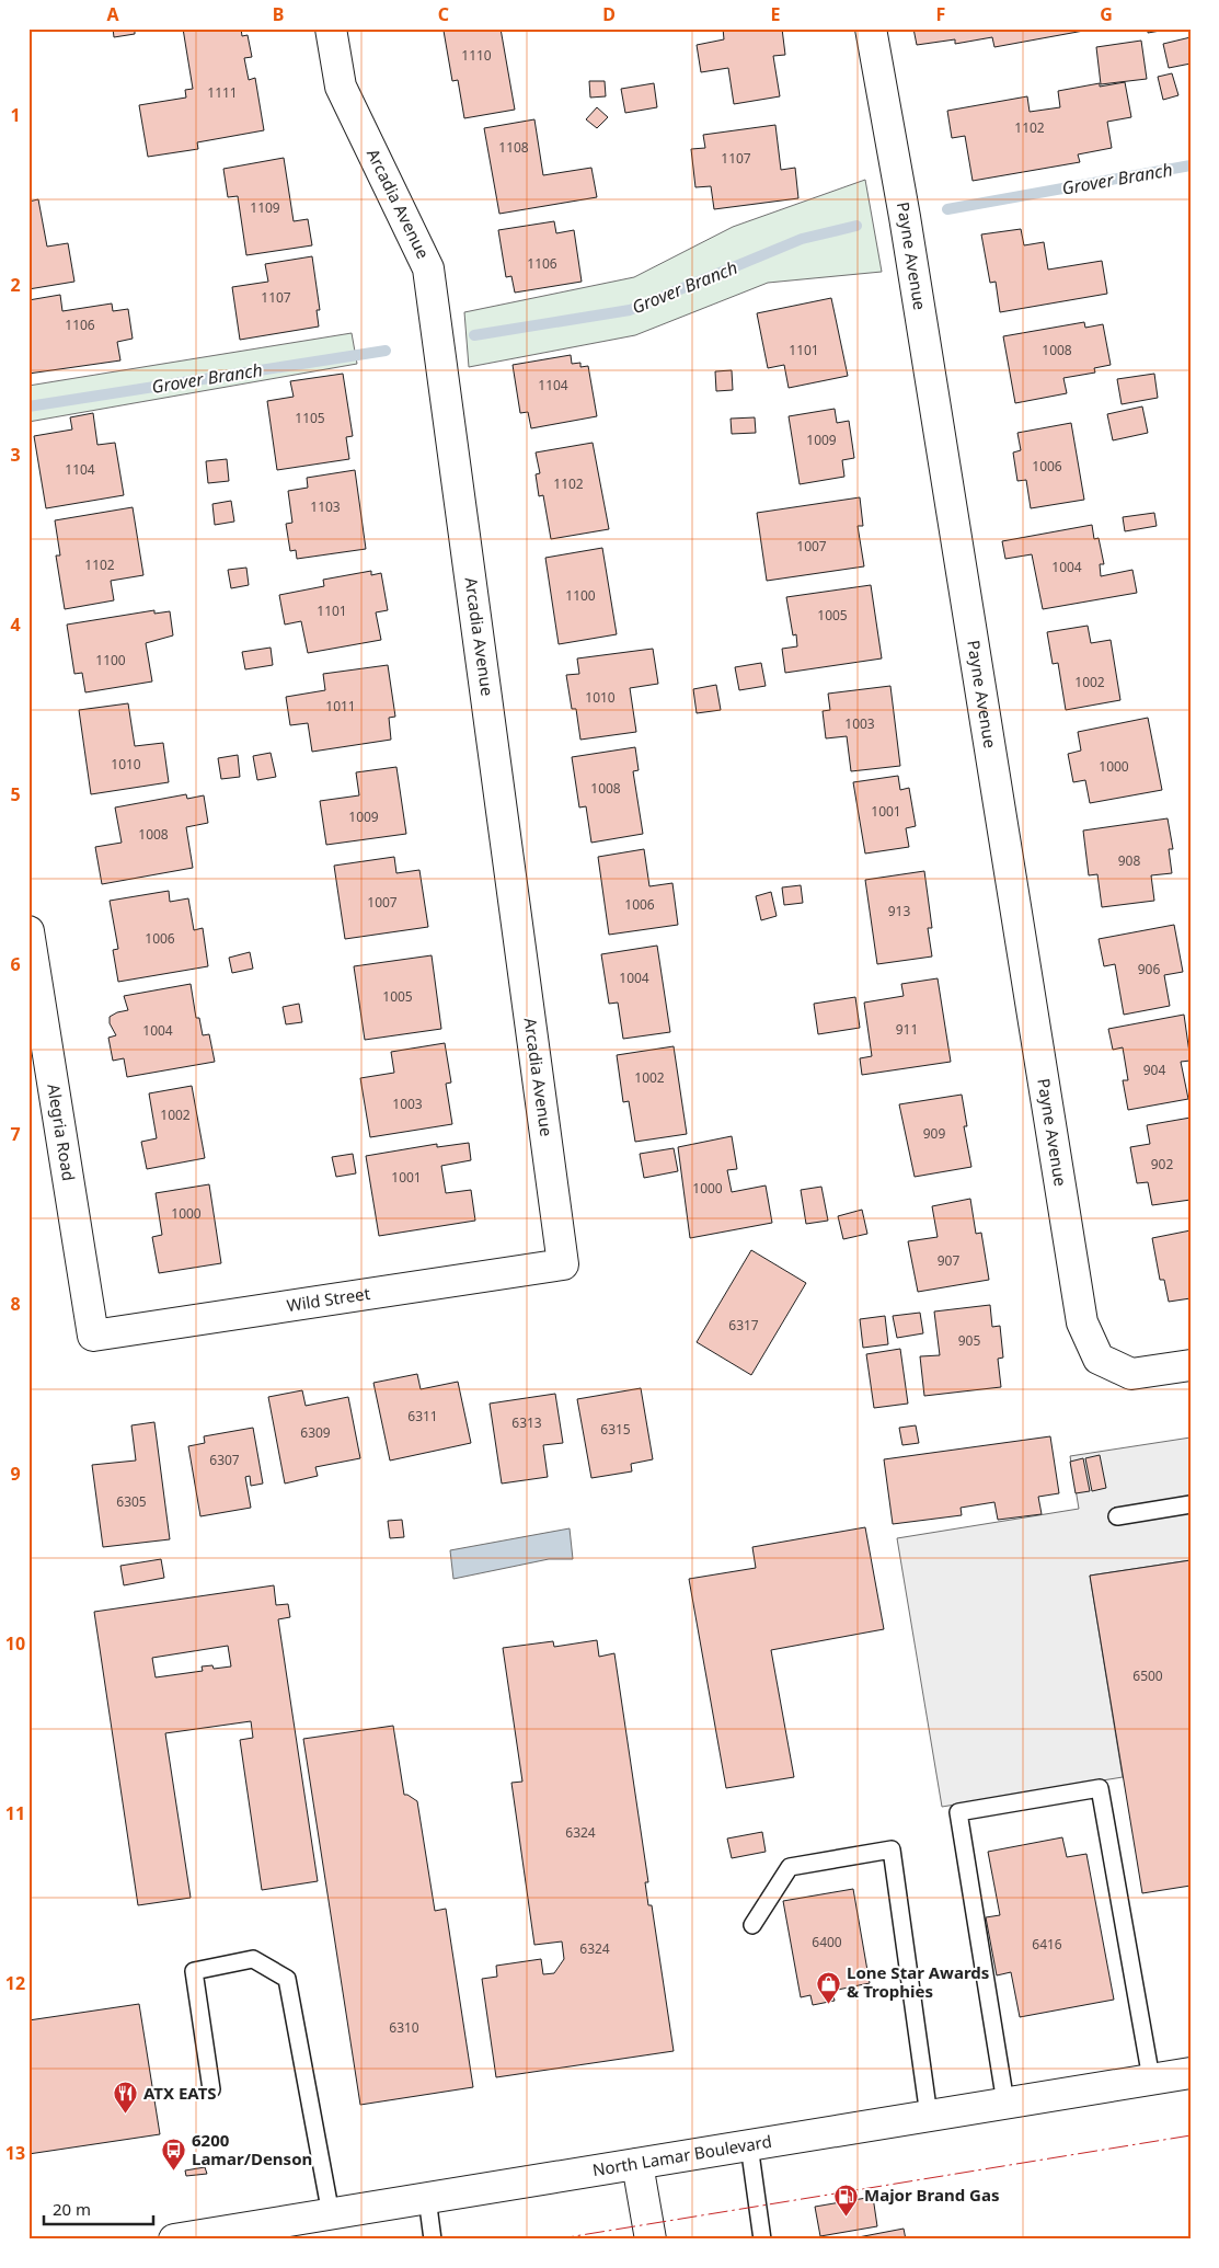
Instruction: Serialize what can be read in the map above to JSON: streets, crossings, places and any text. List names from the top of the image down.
{
  "streets": {
    "street": [
      "Arcadia Avenue",
      "Payne Avenue",
      "Alegria Road",
      "Wild Street",
      "North Lamar Boulevard"
    ]
  },
  "crossings": [
    ["Arcadia Avenue", "Wild Street"],
    ["Alegria Road", "Wild Street"]
  ],
  "water": ["Grover Branch"],
  "places": {
    "shop": ["Lone Star Awards & Trophies"],
    "restaurant": ["ATX EATS"],
    "bus stop": ["6200 Lamar/Denson"],
    "fuel station": ["Major Brand Gas"]
  },
  "house_numbers": [
    "1110",
    "1111",
    "1102",
    "1108",
    "1107",
    "1109",
    "1106",
    "1107",
    "1106",
    "1101",
    "1008",
    "1104",
    "1105",
    "1009",
    "1006",
    "1104",
    "1102",
    "1103",
    "1007",
    "1102",
    "1004",
    "1100",
    "1101",
    "1005",
    "1100",
    "1002",
    "1010",
    "1011",
    "1003",
    "1010",
    "1000",
    "1008",
    "1001",
    "1009",
    "1008",
    "908",
    "1007",
    "1006",
    "913",
    "1006",
    "906",
    "1004",
    "1005",
    "911",
    "1004",
    "904",
    "1002",
    "1003",
    "1002",
    "909",
    "902",
    "1001",
    "1000",
    "1000",
    "907",
    "6317",
    "905",
    "6311",
    "6313",
    "6315",
    "6309",
    "6307",
    "6305",
    "6500",
    "6324",
    "6400",
    "6416",
    "6324",
    "6310"
  ],
  "scale_bar": "20 m",
  "grid": {
    "columns": [
      "A",
      "B",
      "C",
      "D",
      "E",
      "F",
      "G"
    ],
    "rows": [
      "1",
      "2",
      "3",
      "4",
      "5",
      "6",
      "7",
      "8",
      "9",
      "10",
      "11",
      "12",
      "13"
    ]
  }
}
